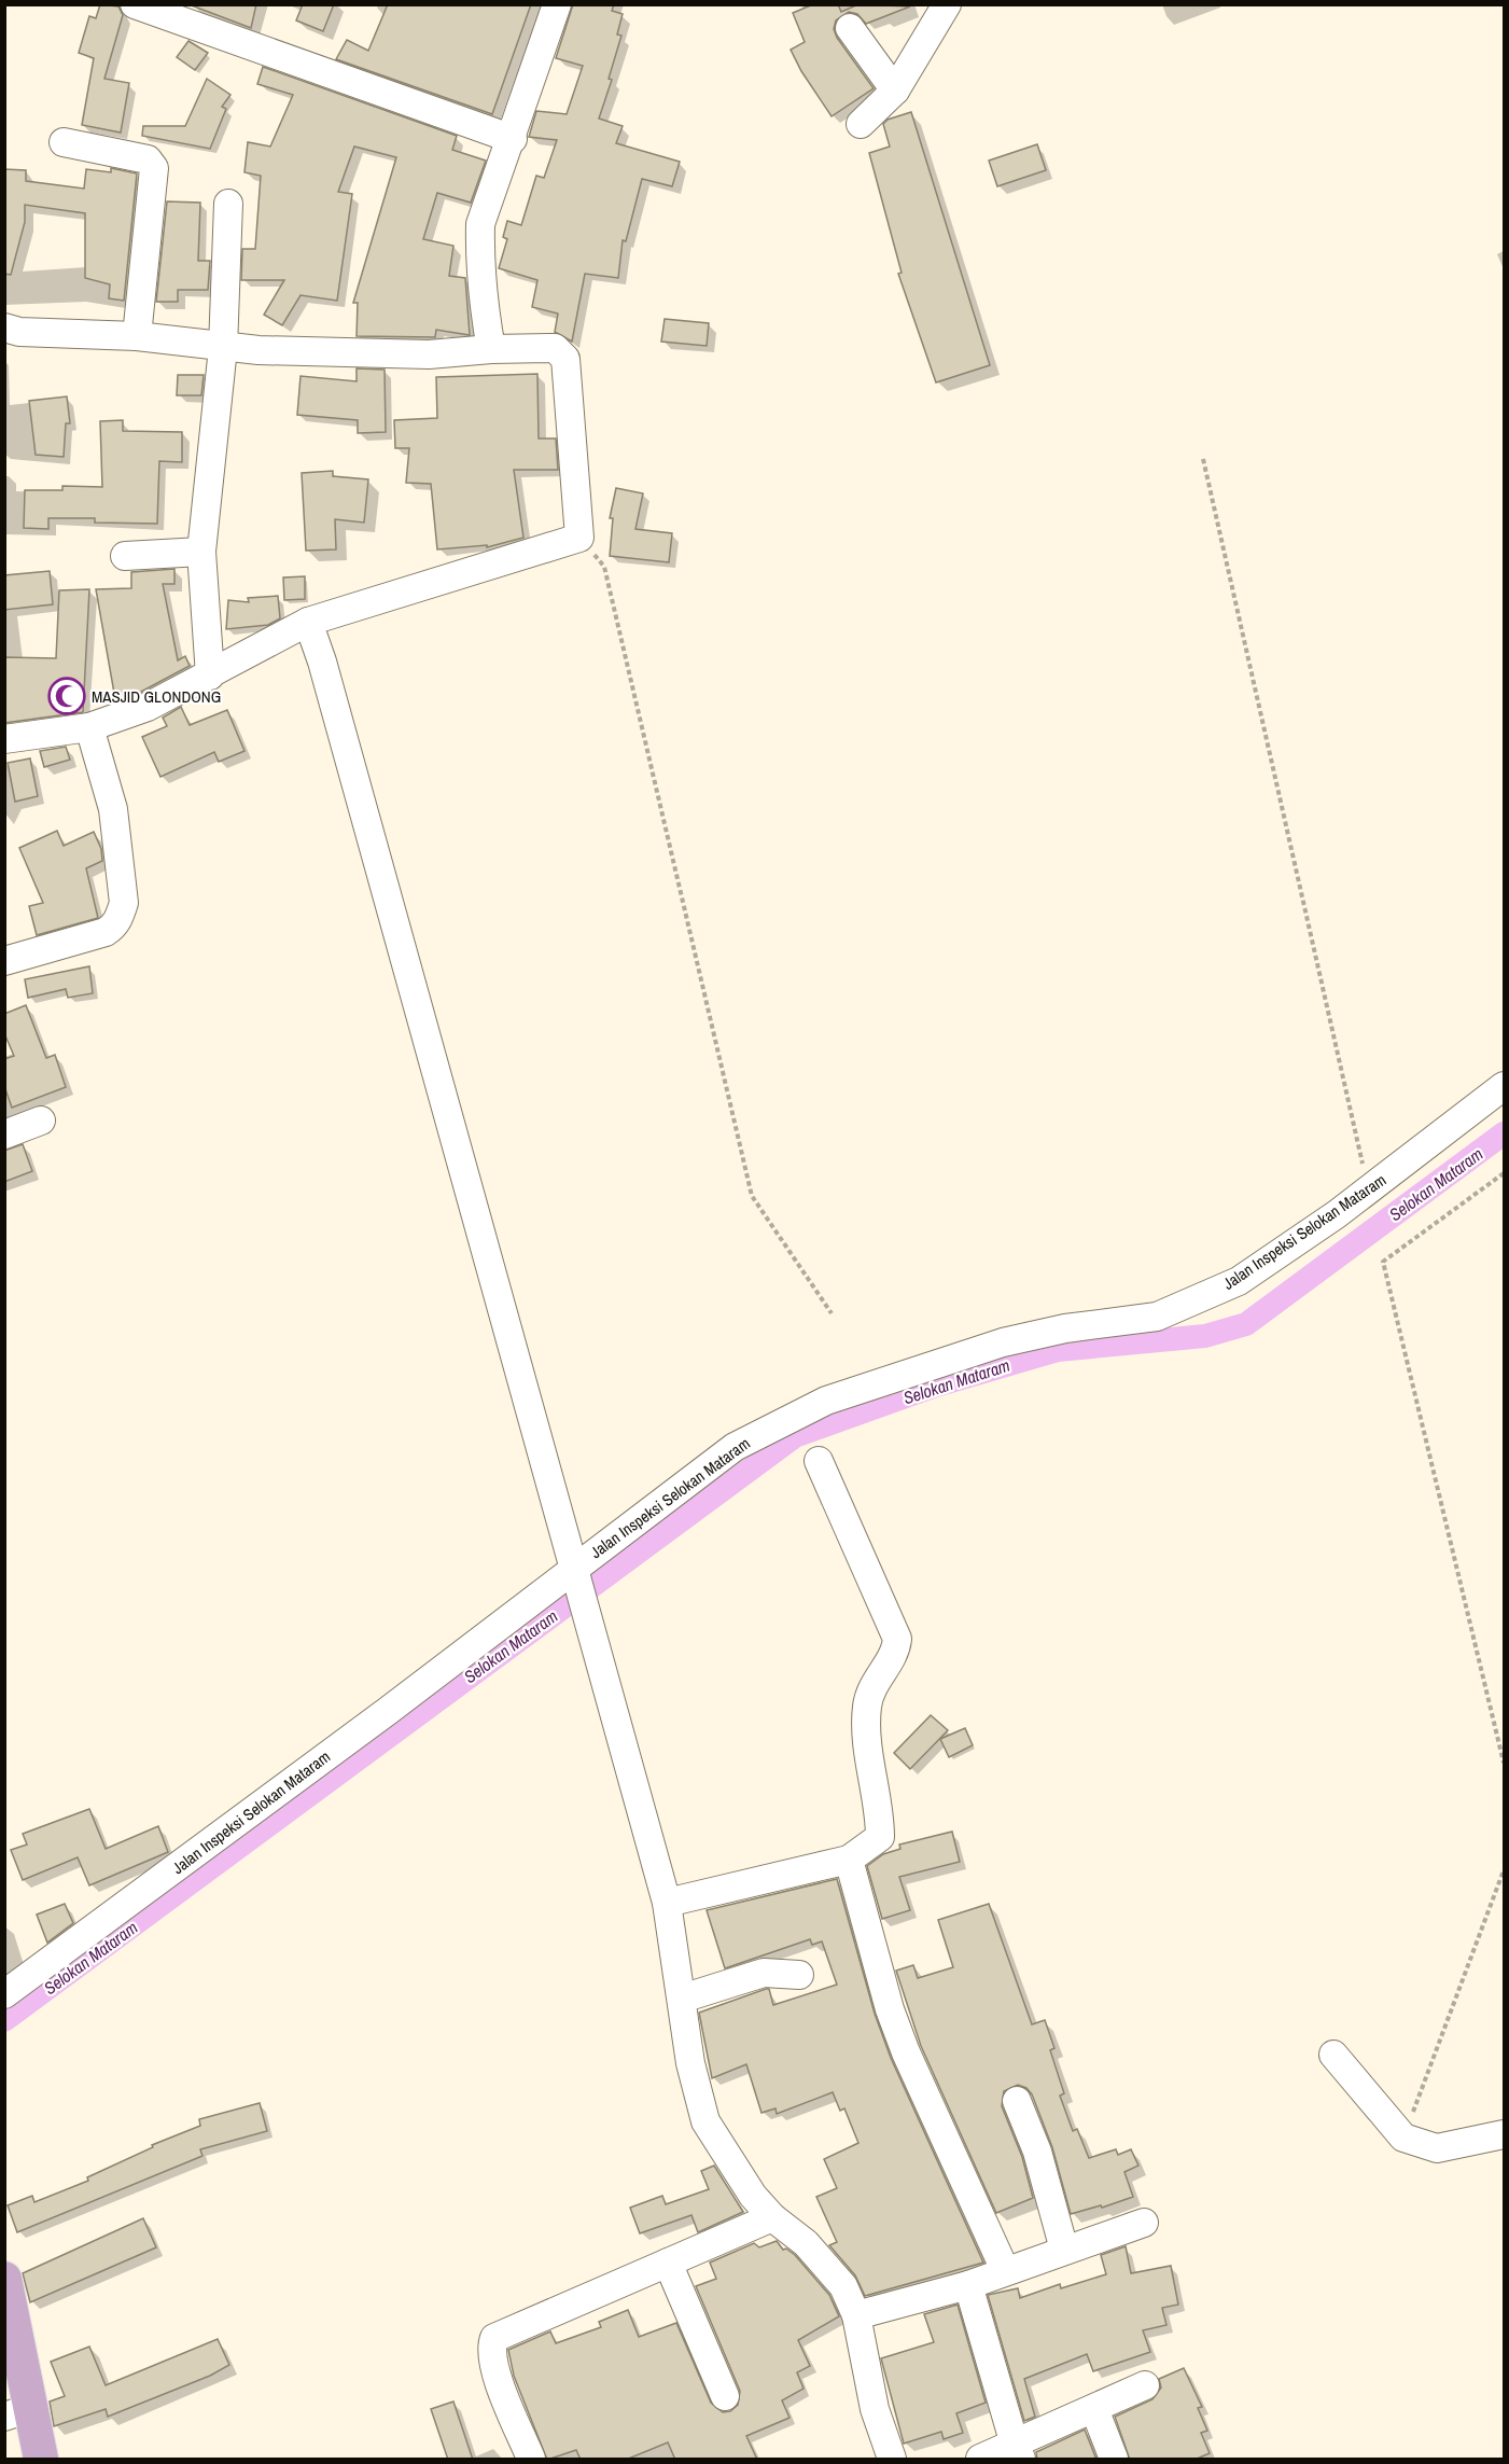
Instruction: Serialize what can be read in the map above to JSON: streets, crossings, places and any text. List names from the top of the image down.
{
  "streets": {
    "street": ["Jalan Inspeksi Selokan Mataram"]
  },
  "water": ["Selokan Mataram"],
  "places": {
    "mosque": ["MASJID GLONDONG"]
  }
}
